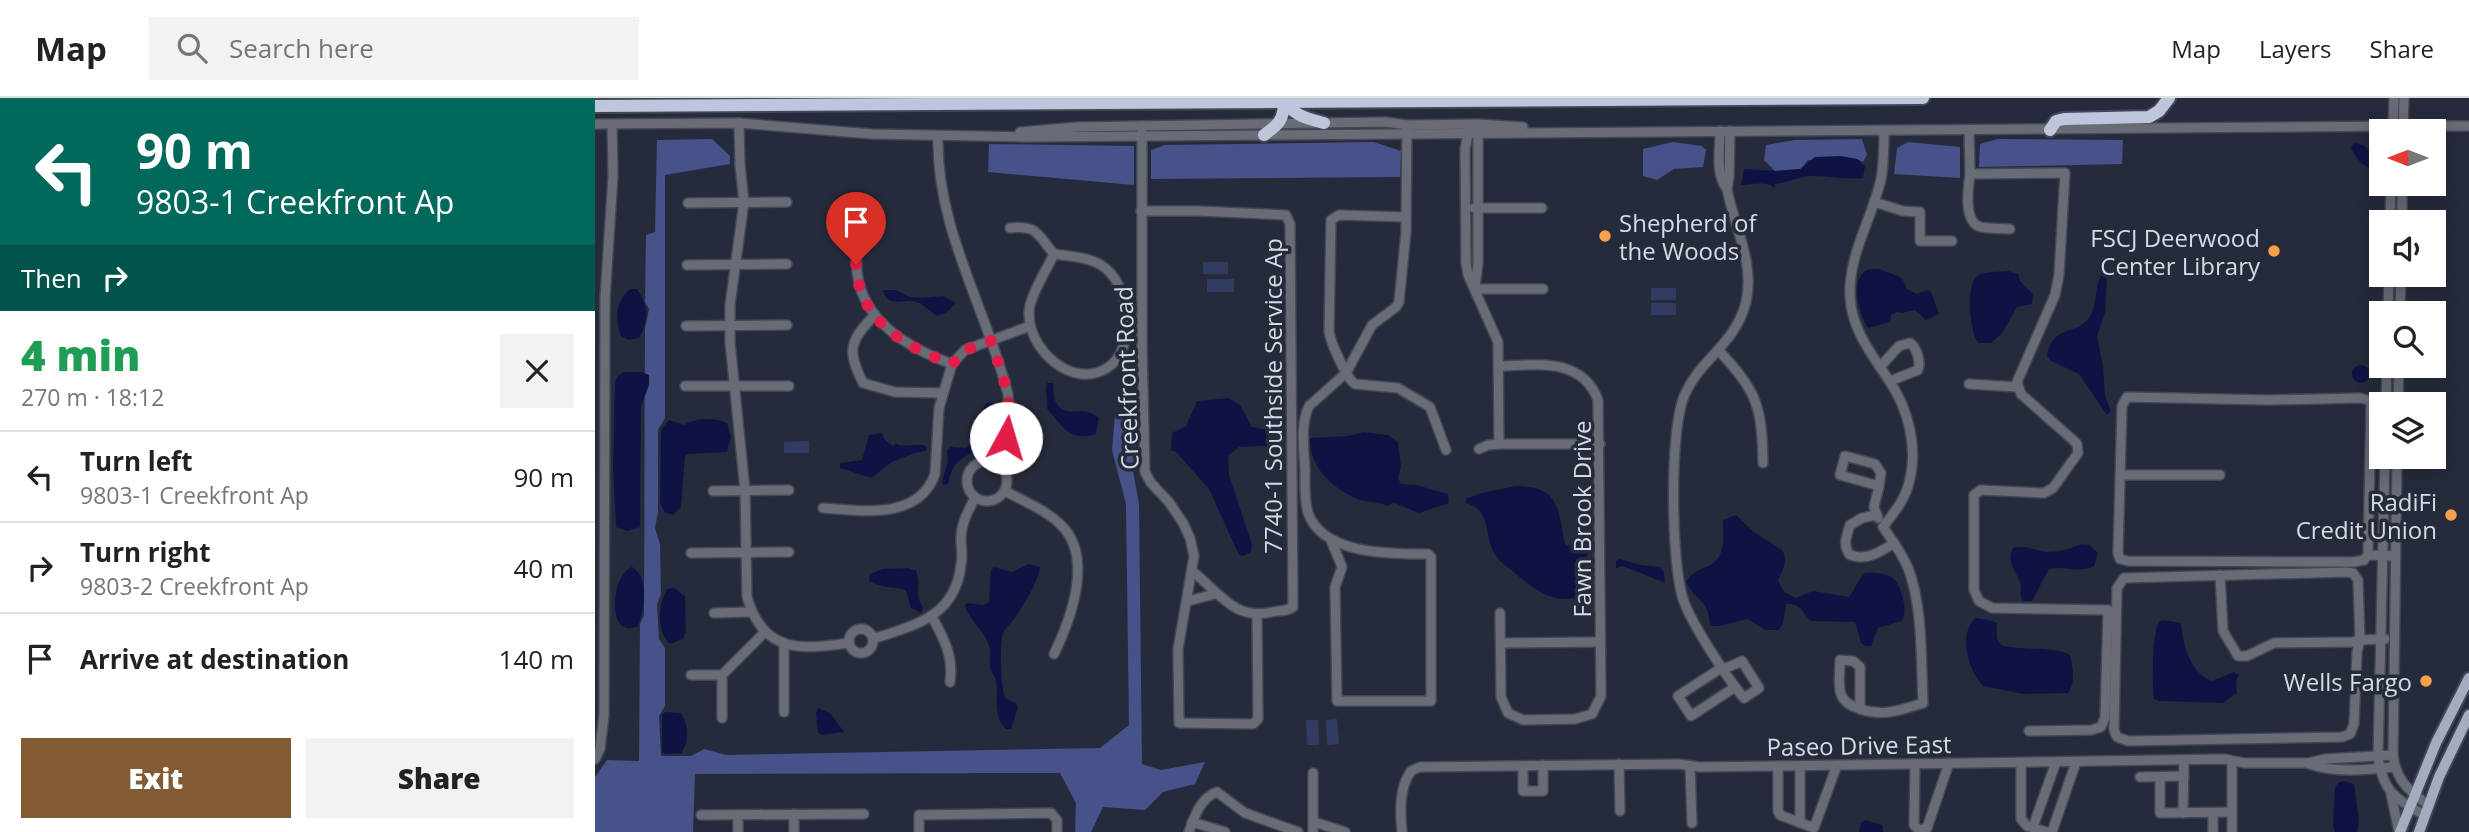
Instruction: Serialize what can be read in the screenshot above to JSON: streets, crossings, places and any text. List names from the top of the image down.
{
  "streets": {
    "street": [
      "Creekfront Road",
      "7740-1 Southside Service Ap",
      "Fawn Brook Drive",
      "Paseo Drive East"
    ]
  },
  "crossings": [
    ["Creekfront Road", "7740-1 Southside Service Ap"]
  ],
  "places": [
    "Shepherd of the Woods",
    "FSCJ Deerwood Center Library",
    "RadiFi Credit Union",
    "Wells Fargo"
  ],
  "north": "left",
  "page": {
    "header": "Map",
    "search": "Search here",
    "nav": ["Map", "Layers", "Share"],
    "turn": ["90 m", "9803-1 Creekfront Ap"],
    "then": "Then",
    "heading": ["4 min", "270 m · 18:12"],
    "list": [
      {
        "name": "Turn left",
        "note": "9803-1 Creekfront Ap",
        "value": "90 m"
      },
      {
        "name": "Turn right",
        "note": "9803-2 Creekfront Ap",
        "value": "40 m"
      },
      {
        "name": "Arrive at destination",
        "value": "140 m"
      }
    ],
    "buttons": ["Exit", "Share"]
  }
}
